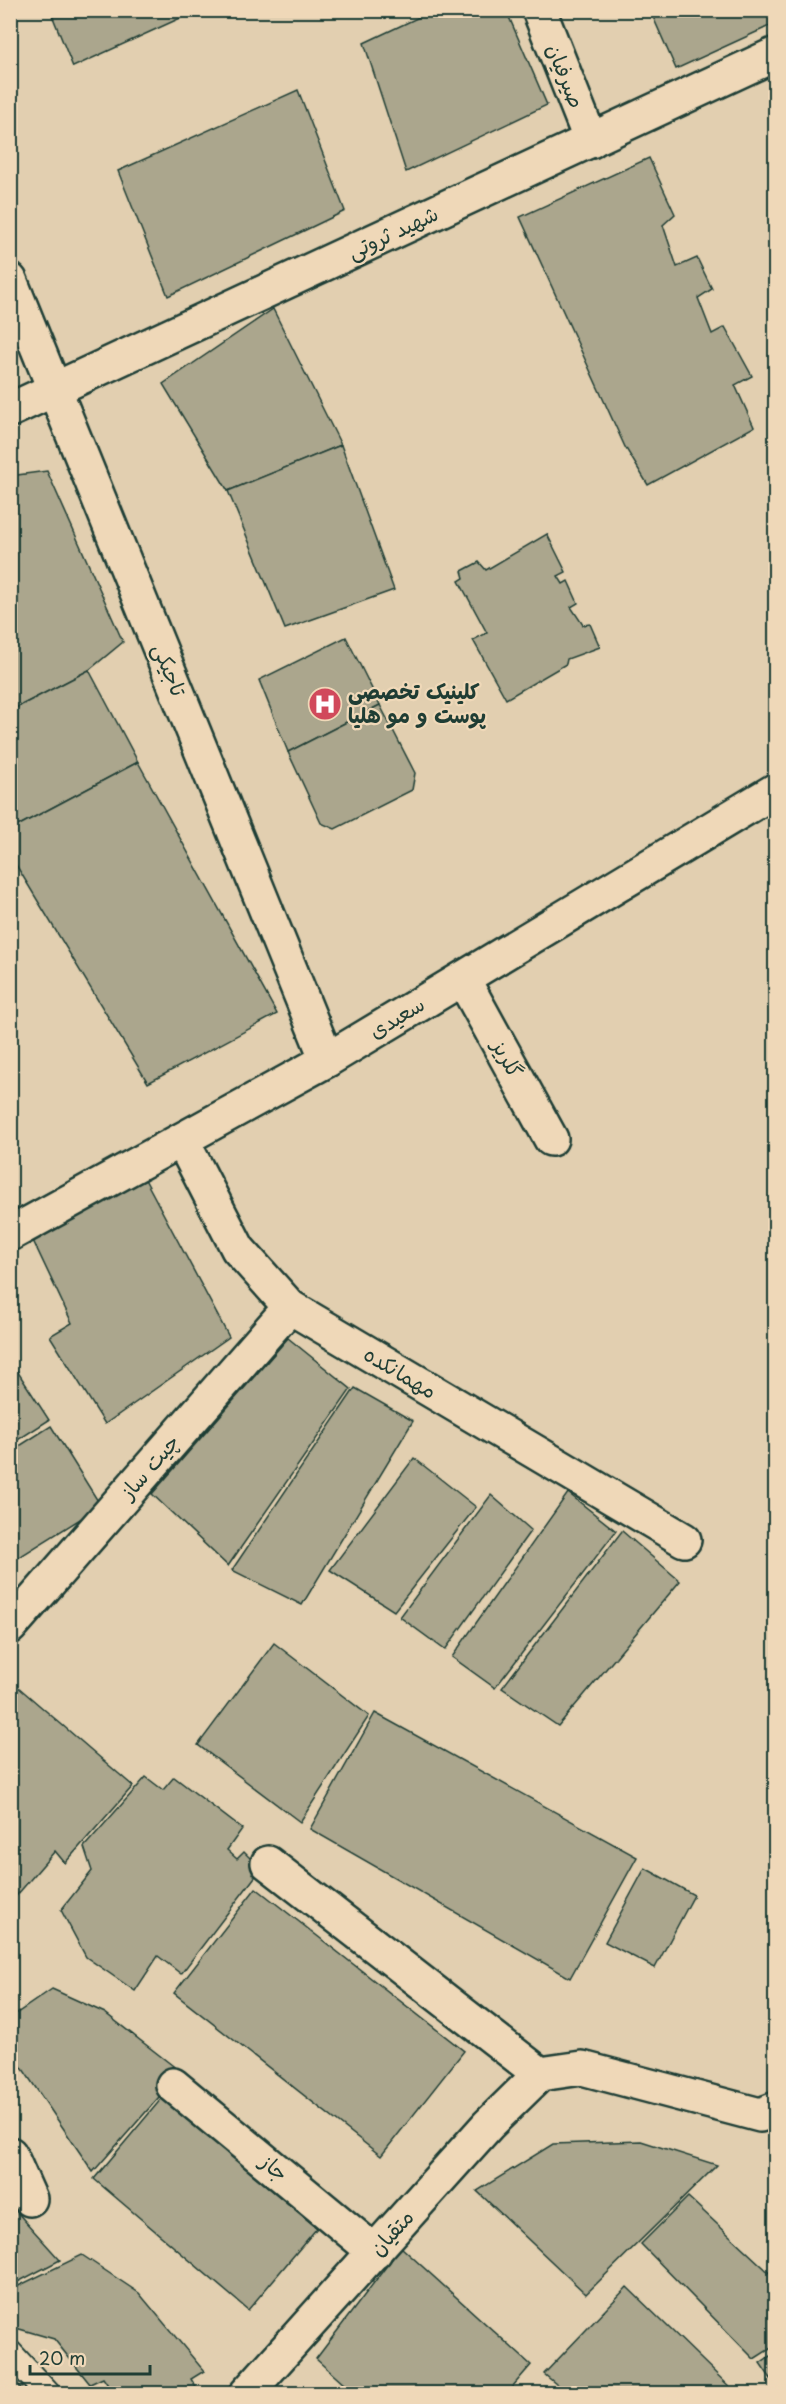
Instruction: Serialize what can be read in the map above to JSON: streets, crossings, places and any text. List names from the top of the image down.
{
  "streets": {
    "street": [
      "صیرفیان",
      "شهید ثروتی",
      "تاجیکی",
      "سعیدی",
      "گلریز",
      "مهمانکده",
      "چیت ساز",
      "جاز",
      "متقیان"
    ]
  },
  "crossings": [
    ["صیرفیان", "شهید ثروتی"],
    ["شهید ثروتی", "تاجیکی"],
    ["تاجیکی", "سعیدی"],
    ["سعیدی", "گلریز"],
    ["سعیدی", "مهمانکده"],
    ["مهمانکده", "چیت ساز"],
    ["جاز", "متقیان"]
  ],
  "places": {
    "hospital": ["کلینیک تخصصی پوست و مو هلیا"]
  },
  "scale_bar": "20 m"
}
